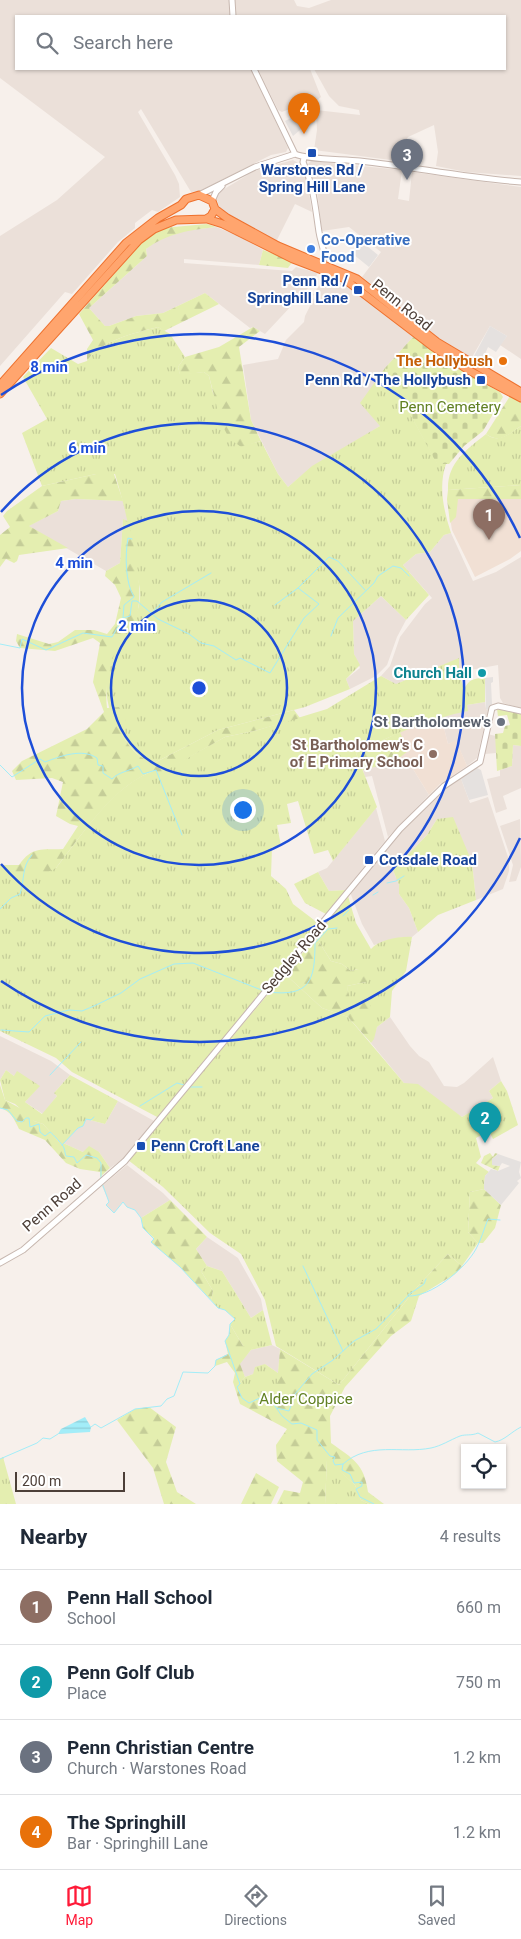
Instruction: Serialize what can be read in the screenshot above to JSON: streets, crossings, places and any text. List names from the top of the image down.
{
  "streets": {
    "highway": ["Penn Road"],
    "street": ["Sedgley Road"]
  },
  "crossings": [
    ["Penn Road", "Sedgley Road"]
  ],
  "parks": ["Penn Cemetery", "Alder Coppice"],
  "places": {
    "transit": [
      "Warstones Rd / Spring Hill Lane",
      "Penn Rd / Springhill Lane",
      "Penn Rd / The Hollybush",
      "Cotsdale Road",
      "Penn Croft Lane"
    ],
    "other": [
      "Co-Operative Food",
      "The Hollybush",
      "Church Hall",
      "St Bartholomew's",
      "St Bartholomew's C of E Primary School"
    ]
  },
  "scale_bar": "200 m",
  "page": {
    "search": "Search here",
    "pins": [
      "4",
      "3",
      "1",
      "2"
    ],
    "scale": "200 m",
    "heading": ["Nearby", "4 results"],
    "list": [
      {
        "mark": "1",
        "name": "Penn Hall School",
        "note": "School",
        "value": "660 m"
      },
      {
        "mark": "2",
        "name": "Penn Golf Club",
        "note": "Place",
        "value": "750 m"
      },
      {
        "mark": "3",
        "name": "Penn Christian Centre",
        "note": "Church · Warstones Road",
        "value": "1.2 km"
      },
      {
        "mark": "4",
        "name": "The Springhill",
        "note": "Bar · Springhill Lane",
        "value": "1.2 km"
      }
    ],
    "nav": ["Map", "Directions", "Saved"]
  },
  "rings": [
    "8 min",
    "6 min",
    "4 min",
    "2 min"
  ]
}
